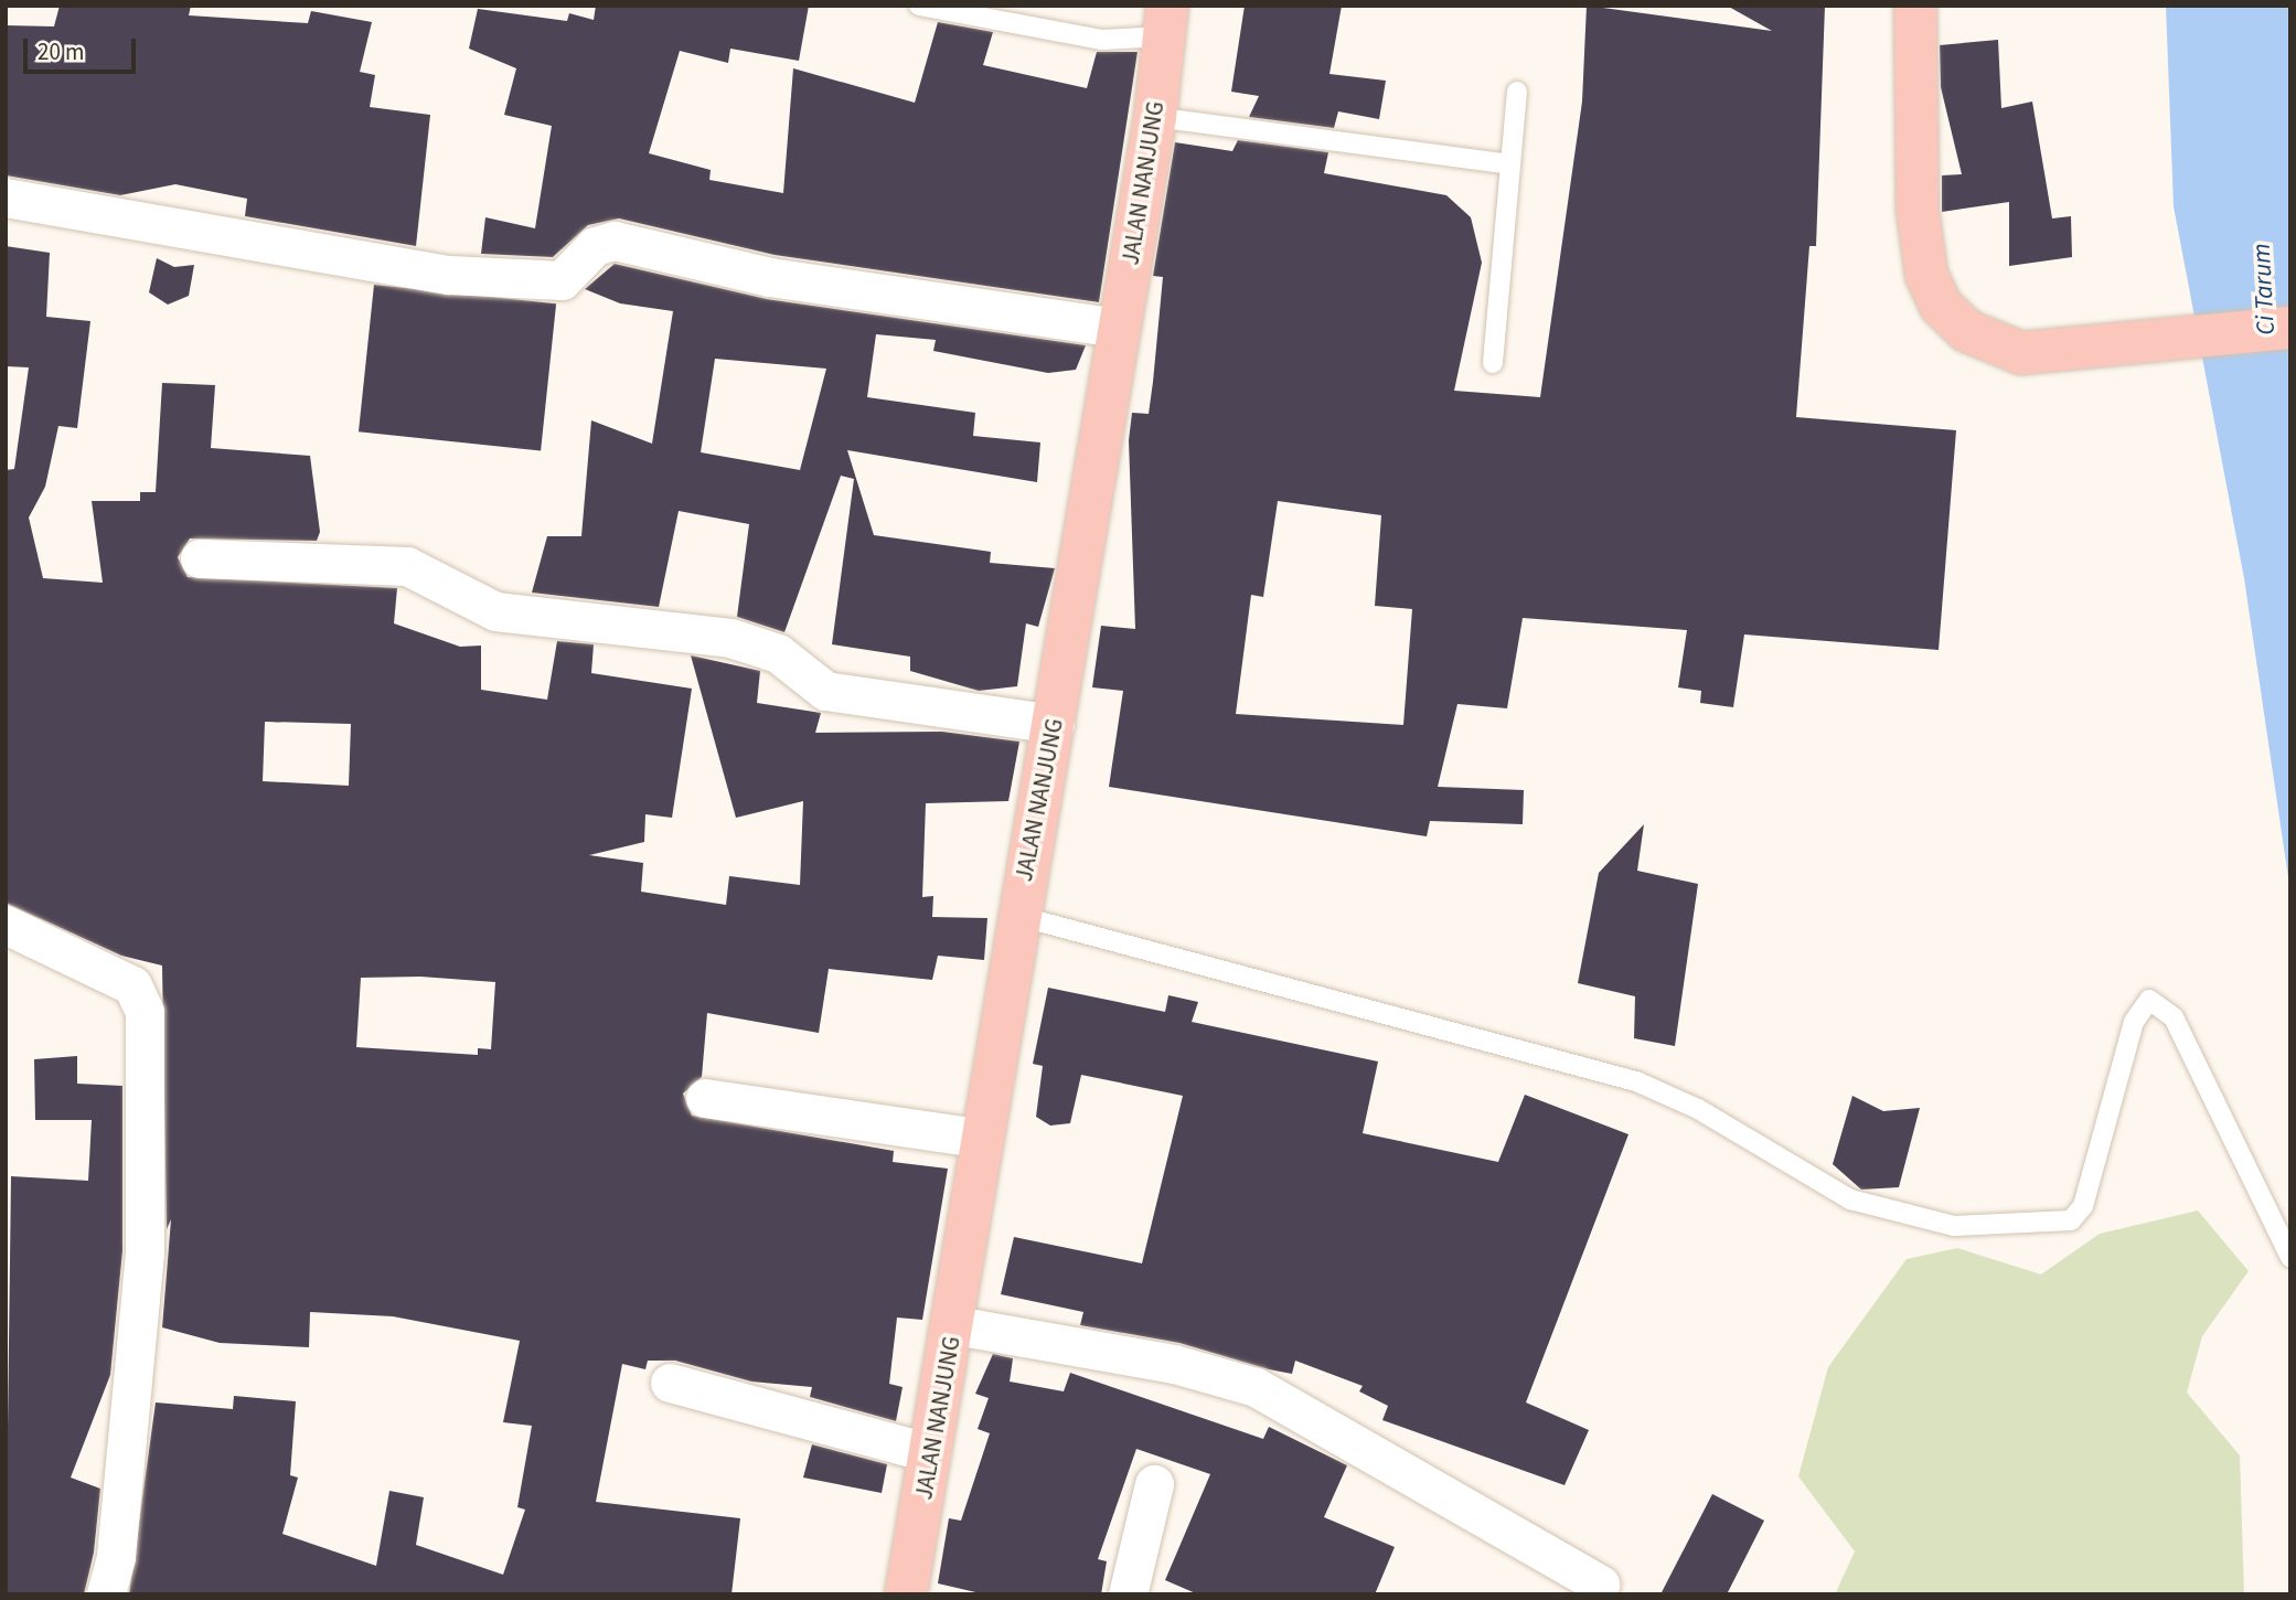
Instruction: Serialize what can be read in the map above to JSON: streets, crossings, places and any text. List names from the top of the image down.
{
  "streets": {
    "main road": ["JALAN NANJUNG"]
  },
  "water": ["Ci Tarum"],
  "scale_bar": "20 m"
}
